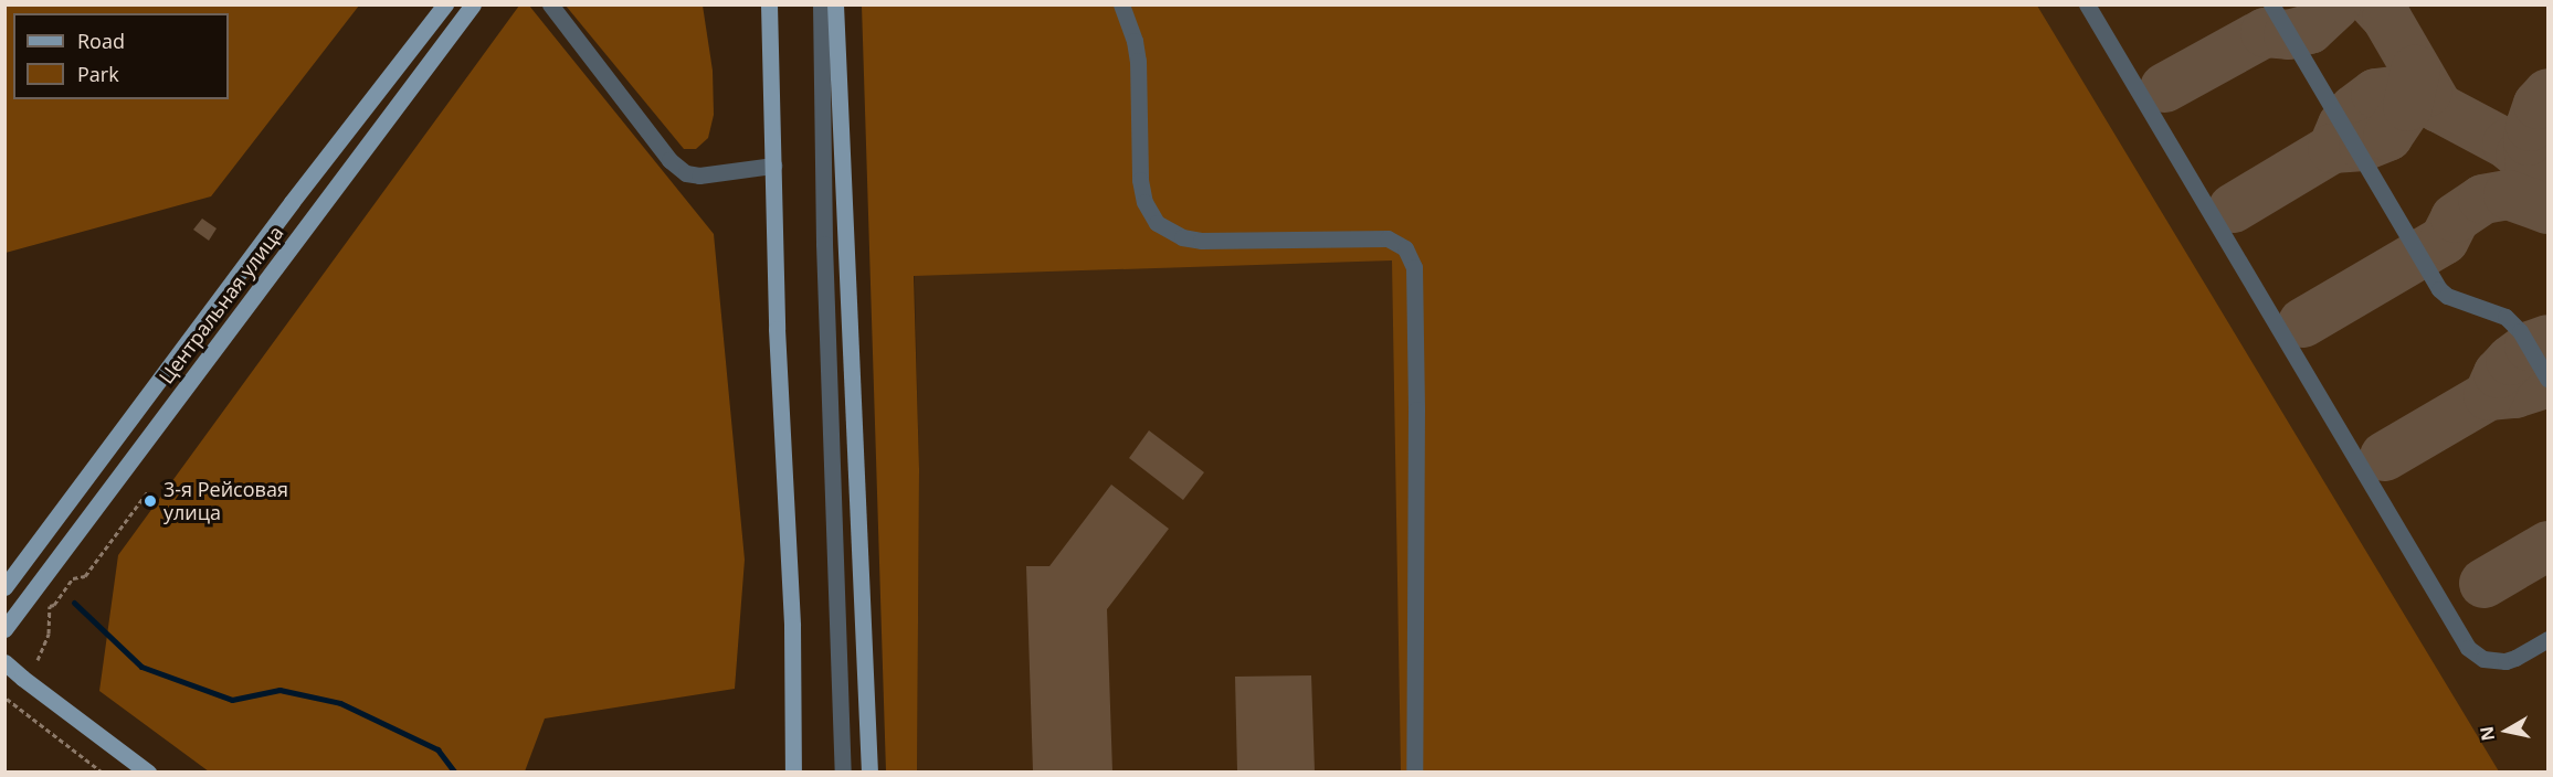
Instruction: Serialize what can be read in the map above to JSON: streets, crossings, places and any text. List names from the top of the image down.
{
  "streets": {
    "main road": ["Центральная улица"]
  },
  "places": ["3-я Рейсовая улица"],
  "legend": ["Road", "Park"],
  "north": "left"
}
